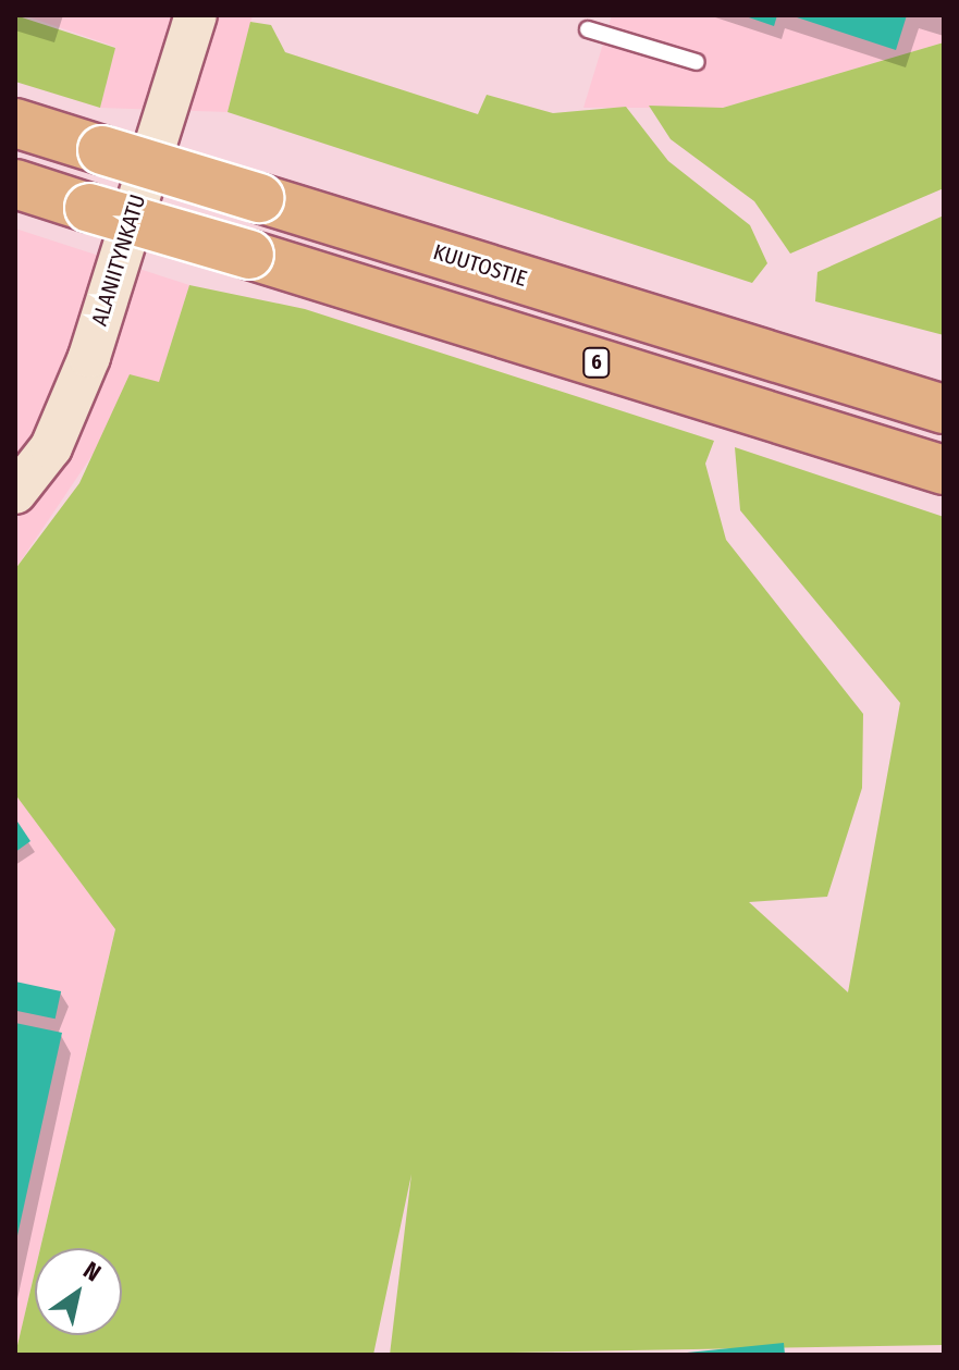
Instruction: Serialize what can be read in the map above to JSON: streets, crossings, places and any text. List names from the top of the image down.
{
  "streets": {
    "highway": ["KUUTOSTIE", "6"],
    "main road": ["ALANIITYNKATU"]
  },
  "north": "top right"
}
